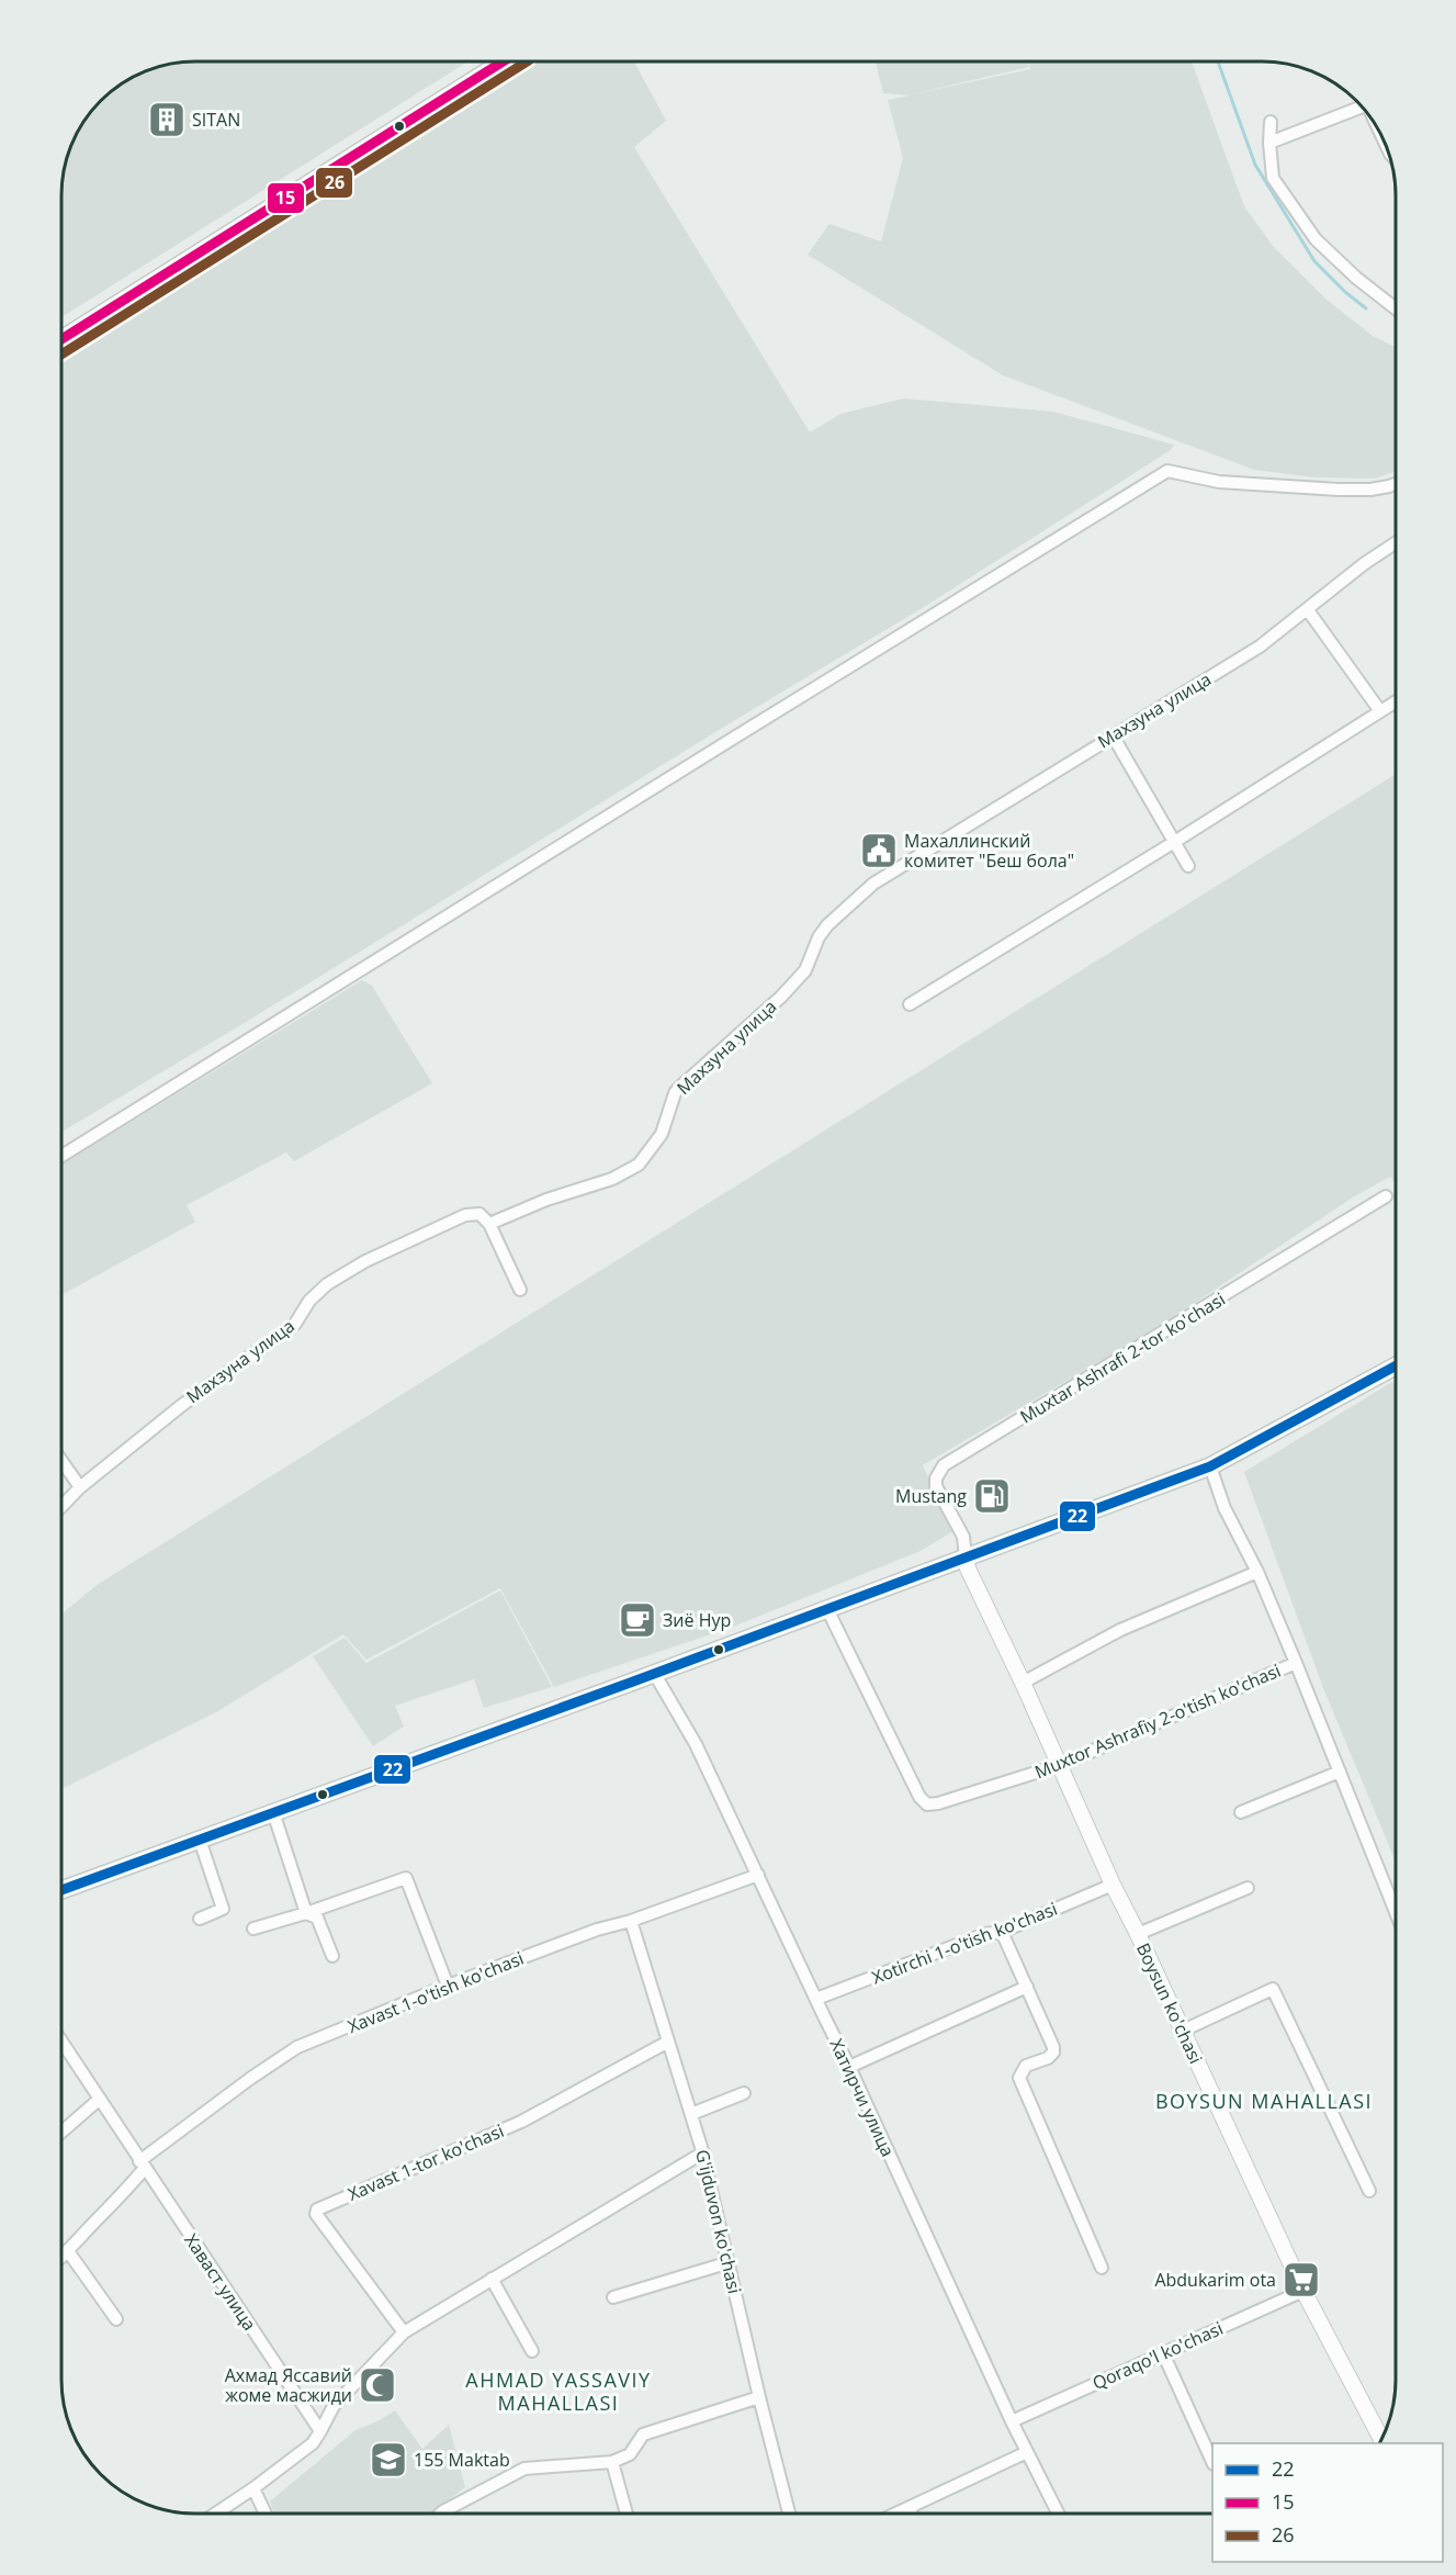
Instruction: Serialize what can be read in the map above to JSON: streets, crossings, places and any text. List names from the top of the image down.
{
  "streets": {
    "street": [
      "Махзуна улица",
      "Muxtar Ashrafi 2-tor ko'chasi",
      "Muxtor Ashrafiy 2-o'tish ko'chasi",
      "Xotirchi 1-o'tish ko'chasi",
      "Xavast 1-o'tish ko'chasi",
      "Boysun ko'chasi",
      "Хатирчи улица",
      "Xavast 1-tor ko'chasi",
      "G'ijduvon ko'chasi",
      "Хаваст улица",
      "Qoraqo'l ko'chasi"
    ]
  },
  "crossings": [
    ["Muxtar Ashrafi 2-tor ko'chasi", "Boysun ko'chasi"],
    ["Muxtor Ashrafiy 2-o'tish ko'chasi", "Boysun ko'chasi"],
    ["Xotirchi 1-o'tish ko'chasi", "Boysun ko'chasi"],
    ["Xotirchi 1-o'tish ko'chasi", "Хатирчи улица"],
    ["Xavast 1-o'tish ko'chasi", "Хатирчи улица"],
    ["Xavast 1-o'tish ko'chasi", "G'ijduvon ko'chasi"],
    ["Xavast 1-o'tish ko'chasi", "Хаваст улица"],
    ["Boysun ko'chasi", "Qoraqo'l ko'chasi"],
    ["Хатирчи улица", "Qoraqo'l ko'chasi"],
    ["Xavast 1-tor ko'chasi", "G'ijduvon ko'chasi"]
  ],
  "districts": ["BOYSUN MAHALLASI", "AHMAD YASSAVIY MAHALLASI"],
  "places": {
    "building": ["SITAN"],
    "public building": ["Махаллинский комитет \"Беш бола\""],
    "fuel station": ["Mustang"],
    "cafe": ["Зиё Нур"],
    "supermarket": ["Abdukarim ota"],
    "mosque": ["Ахмад Яссавий жоме масжиди"],
    "school or university": ["155 Maktab"]
  },
  "lines": ["transit line 15", "transit line 26", "transit line 22"],
  "legend": ["22", "15", "26"]
}
